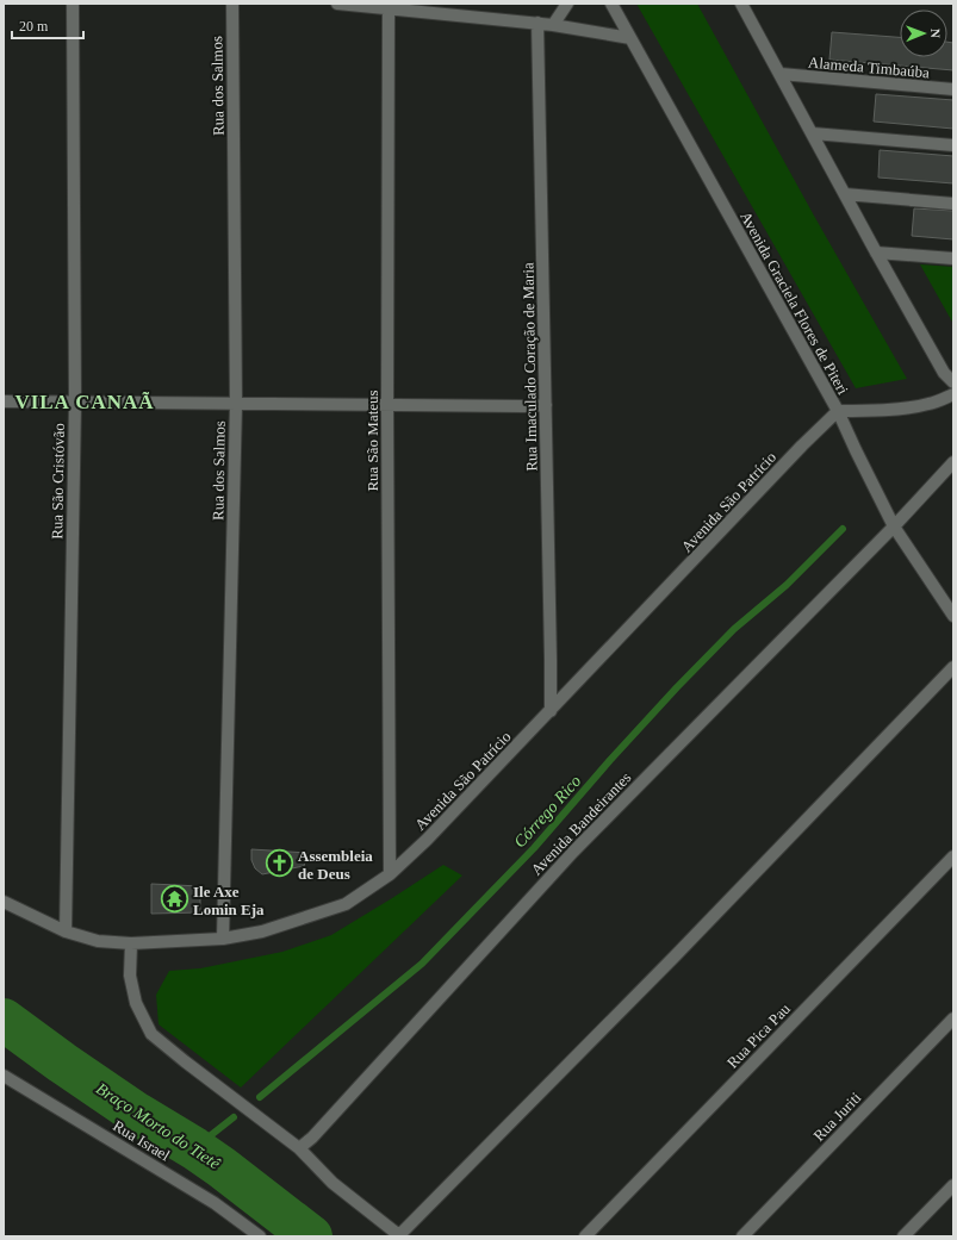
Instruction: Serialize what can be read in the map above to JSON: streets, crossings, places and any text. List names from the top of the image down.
{
  "streets": {
    "street": [
      "Alameda Timbaúba",
      "Rua dos Salmos",
      "Avenida Graciela Flores de Piteri",
      "Rua Imaculado Coração de Maria",
      "Rua São Mateus",
      "Rua São Cristóvão",
      "Avenida São Patrício",
      "Avenida Bandeirantes",
      "Rua Pica Pau",
      "Rua Juriti",
      "Rua Israel"
    ]
  },
  "crossings": [
    ["Rua dos Salmos", "Avenida São Patrício"],
    ["Avenida Graciela Flores de Piteri", "Avenida São Patrício"],
    ["Avenida Graciela Flores de Piteri", "Avenida Bandeirantes"],
    ["Rua Imaculado Coração de Maria", "Avenida São Patrício"],
    ["Rua São Mateus", "Avenida São Patrício"],
    ["Rua São Cristóvão", "Avenida São Patrício"]
  ],
  "districts": ["VILA CANAÃ"],
  "water": ["Córrego Rico", "Braço Morto do Tietê"],
  "places": {
    "church": ["Assembleia de Deus"],
    "temple": ["Ile Axe Lomin Eja"]
  },
  "scale_bar": "20 m",
  "north": "right"
}
